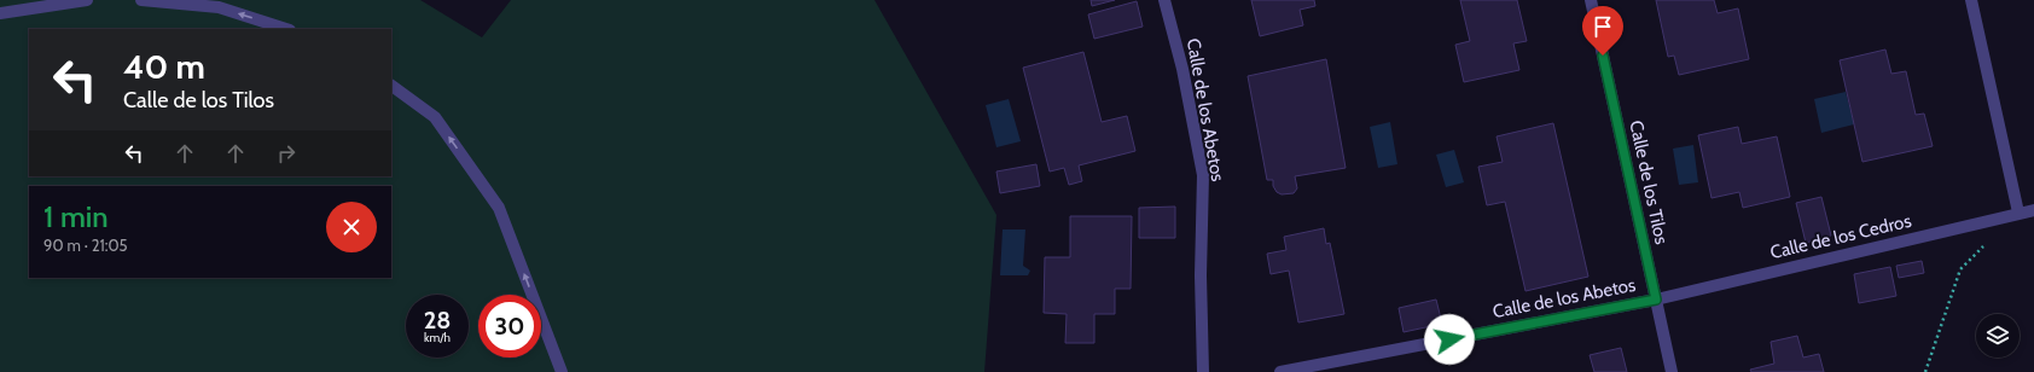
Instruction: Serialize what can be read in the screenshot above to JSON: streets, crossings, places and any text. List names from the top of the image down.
{
  "streets": {
    "street": ["Calle de los Abetos", "Calle de los Tilos", "Calle de los Cedros"]
  },
  "crossings": [
    ["Calle de los Abetos", "Calle de los Tilos"],
    ["Calle de los Abetos", "Calle de los Cedros"],
    ["Calle de los Tilos", "Calle de los Cedros"]
  ],
  "page": {
    "turn": ["40 m", "Calle de los Tilos"],
    "heading": ["1 min", "90 m · 21:05"],
    "speed": "28 km/h",
    "limit": "30"
  }
}
